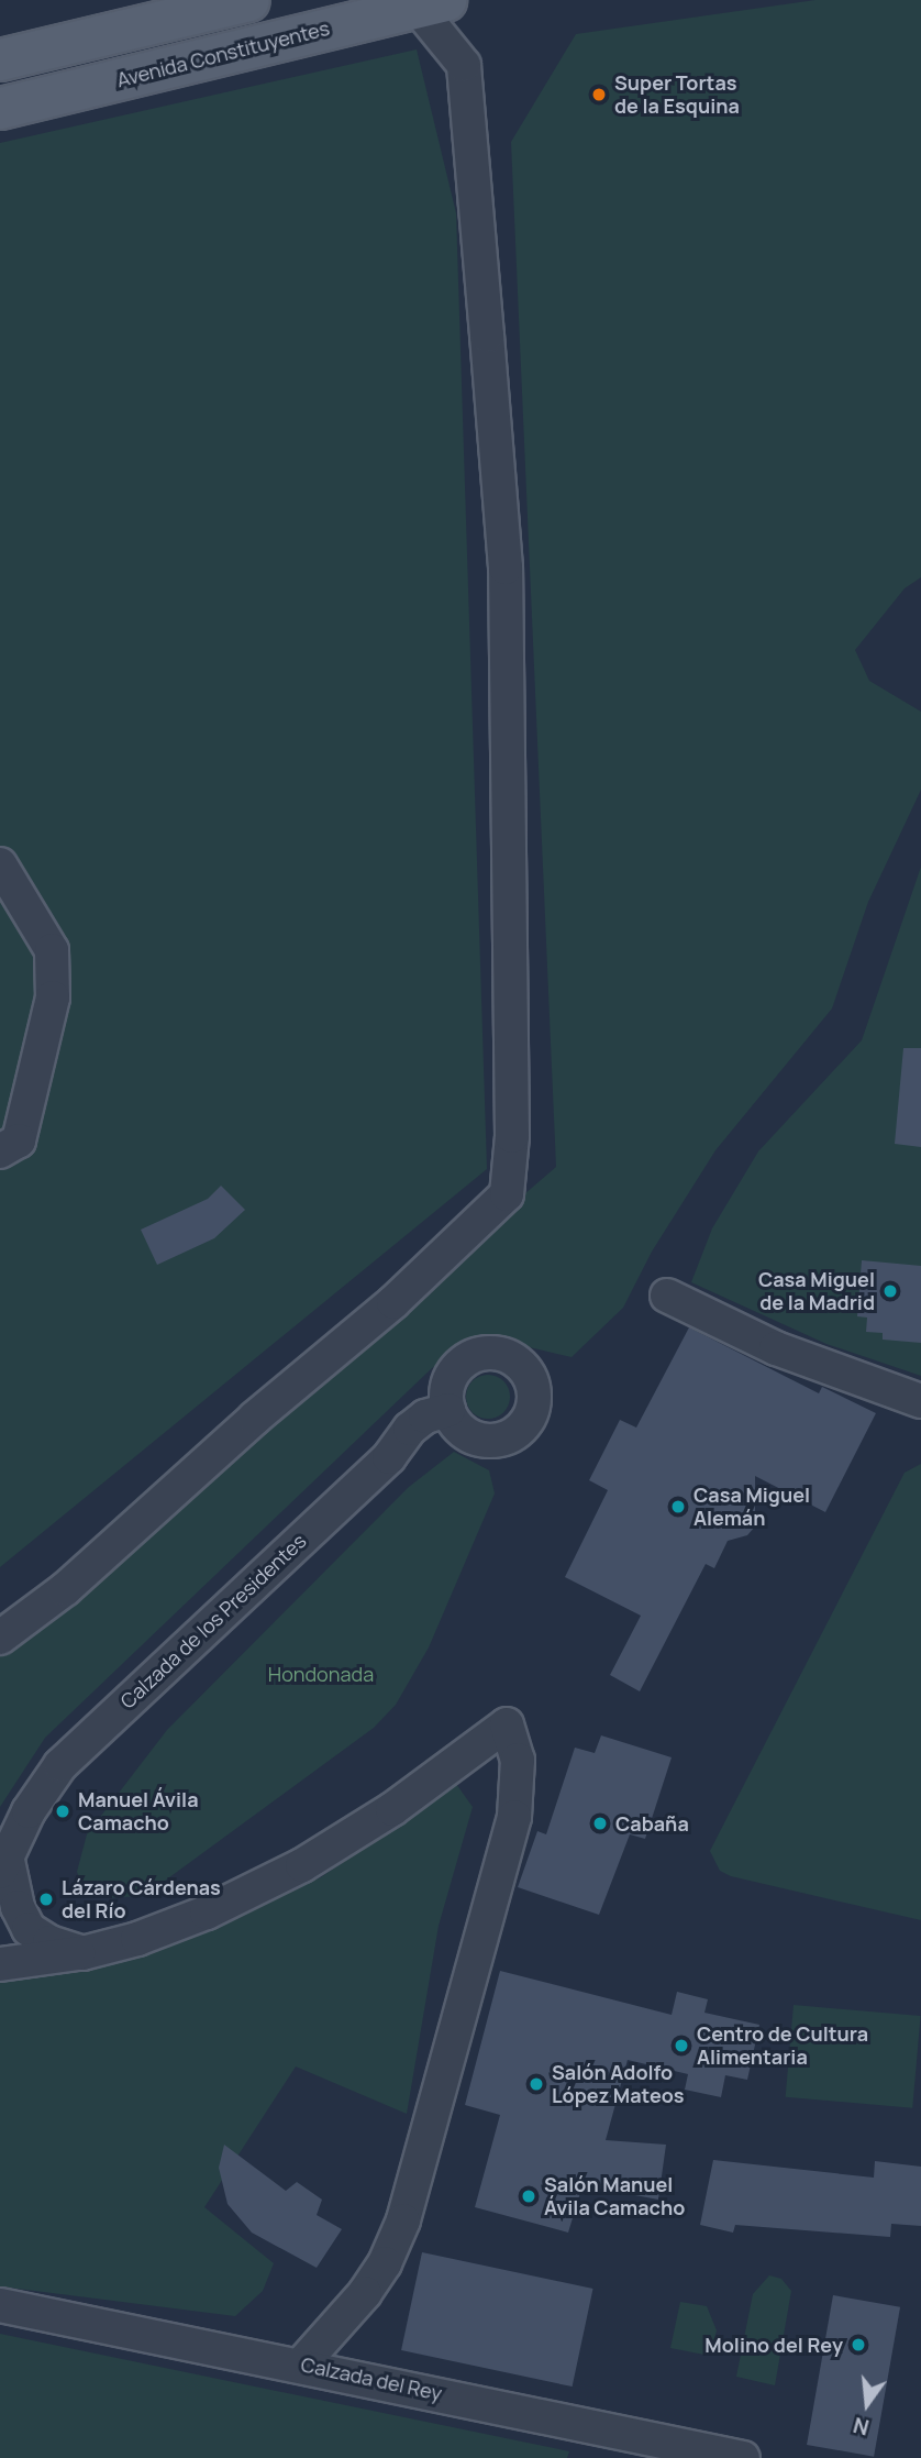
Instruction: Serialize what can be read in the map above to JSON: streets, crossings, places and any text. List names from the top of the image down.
{
  "streets": {
    "main road": ["Avenida Constituyentes"],
    "street": ["Calzada de los Presidentes", "Calzada del Rey"]
  },
  "parks": ["Hondonada"],
  "places": [
    "Super Tortas de la Esquina",
    "Casa Miguel de la Madrid",
    "Casa Miguel Alemán",
    "Manuel Ávila Camacho",
    "Cabaña",
    "Lázaro Cárdenas del Río",
    "Centro de Cultura Alimentaria",
    "Salón Adolfo López Mateos",
    "Salón Manuel Ávila Camacho",
    "Molino del Rey"
  ],
  "north": "bottom"
}
